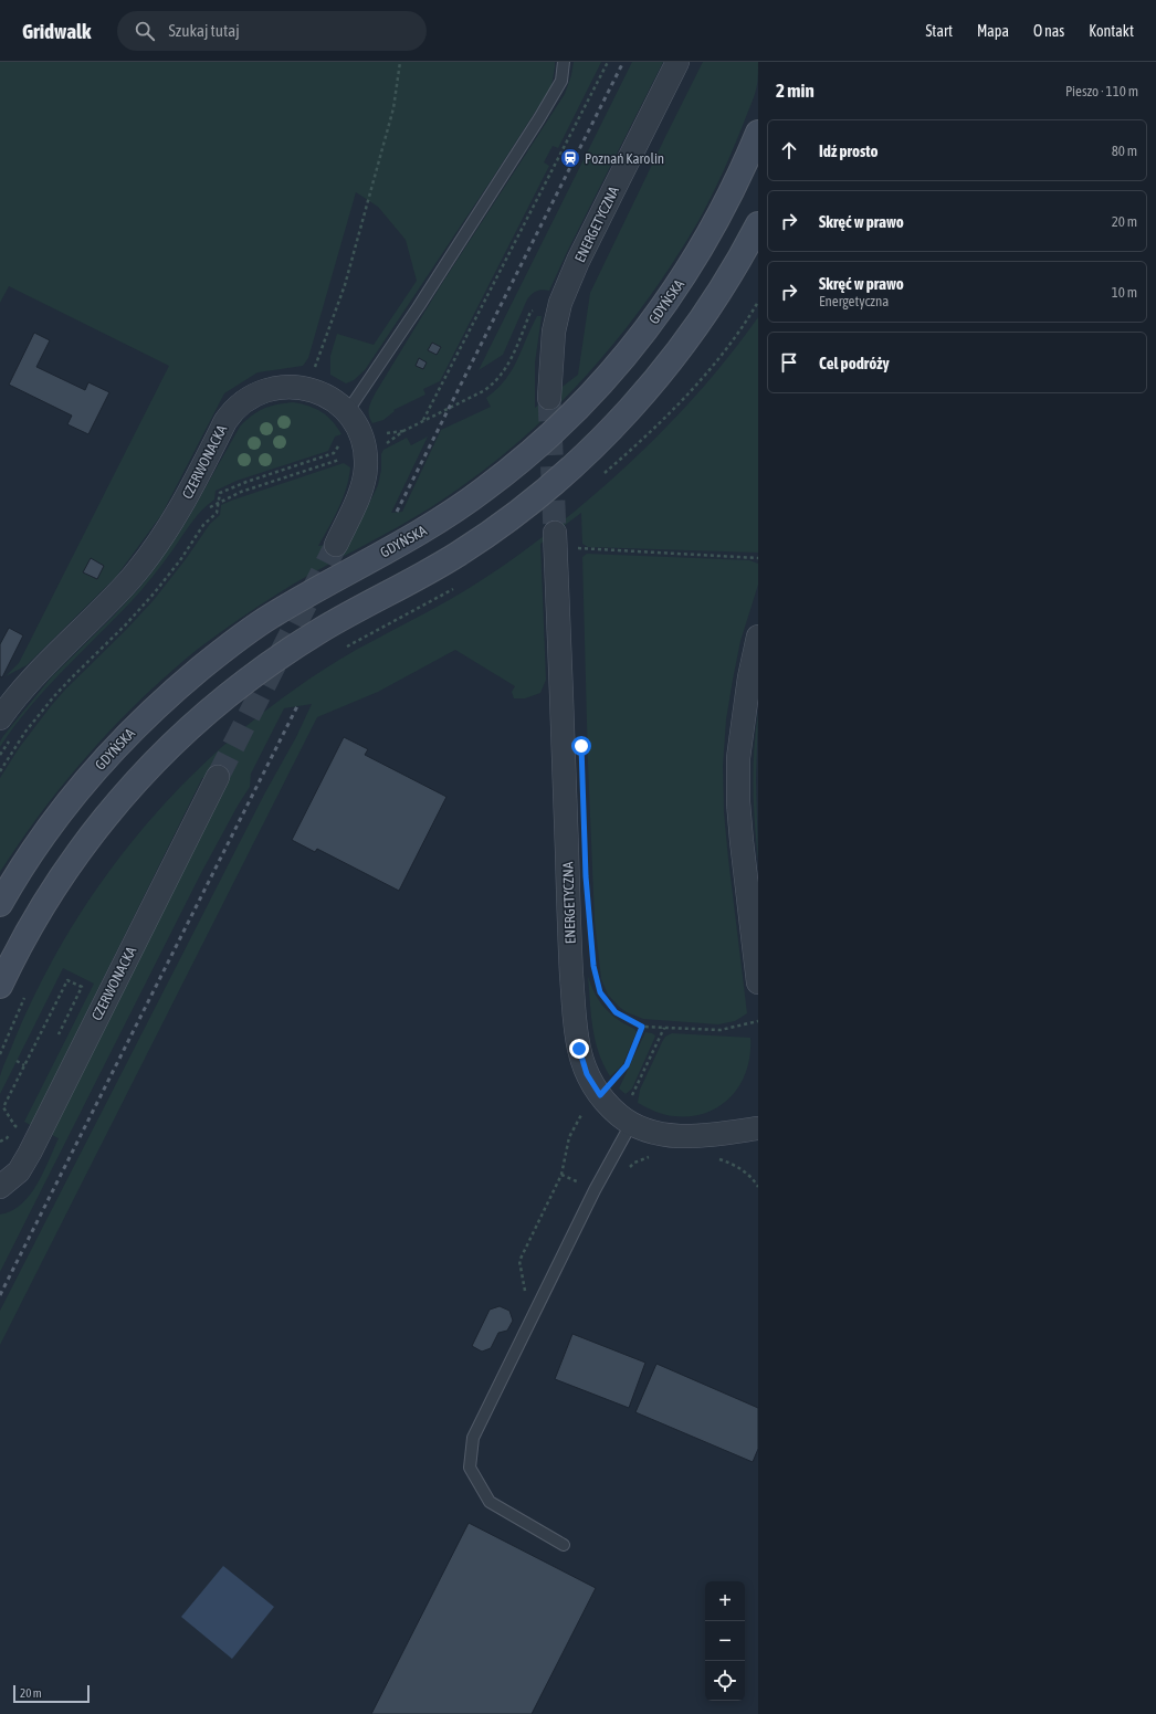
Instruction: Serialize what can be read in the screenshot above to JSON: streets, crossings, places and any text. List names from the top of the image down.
{
  "streets": {
    "main road": ["GDYŃSKA"],
    "street": ["ENERGETYCZNA", "CZERWONACKA"]
  },
  "places": {
    "station": ["Poznań Karolin"]
  },
  "scale_bar": "20 m",
  "page": {
    "header": "Gridwalk",
    "search": "Szukaj tutaj",
    "nav": [
      "Start",
      "Mapa",
      "O nas",
      "Kontakt"
    ],
    "heading": ["2 min", "Pieszo · 110 m"],
    "list": [
      ["Idź prosto", "80 m"],
      ["Skręć w prawo", "20 m"],
      ["Skręć w prawo", "Energetyczna", "10 m"],
      "Cel podróży"
    ],
    "map_buttons": ["+", "−"],
    "scale": "20 m"
  }
}
